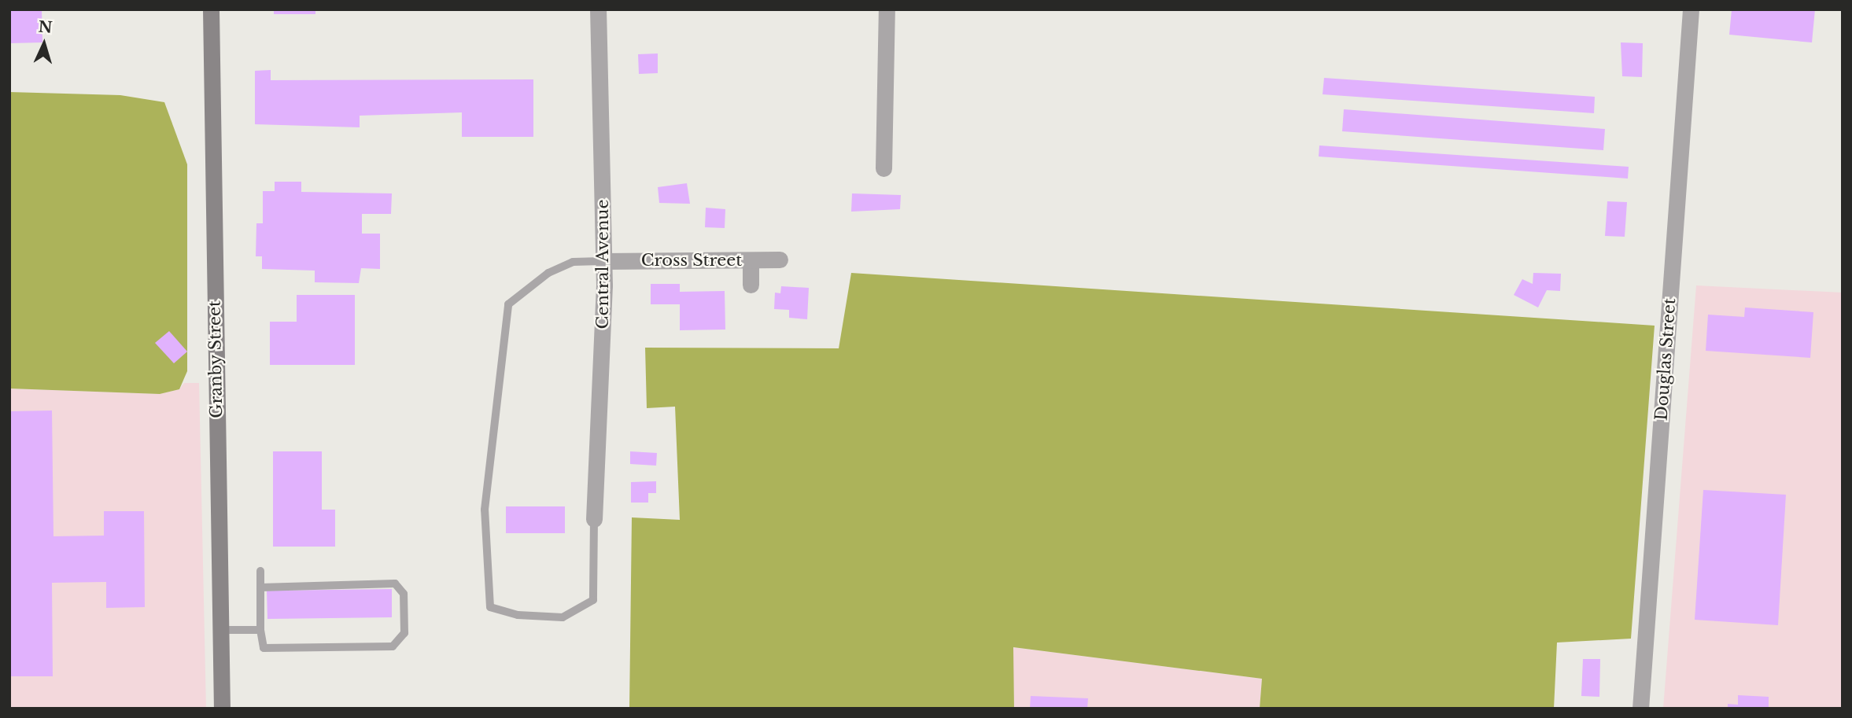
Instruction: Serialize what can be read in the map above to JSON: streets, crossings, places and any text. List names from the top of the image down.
{
  "streets": {
    "main road": ["Granby Street"],
    "street": ["Cross Street", "Central Avenue", "Douglas Street"]
  },
  "crossings": [
    ["Cross Street", "Central Avenue"]
  ],
  "north": "top"
}
